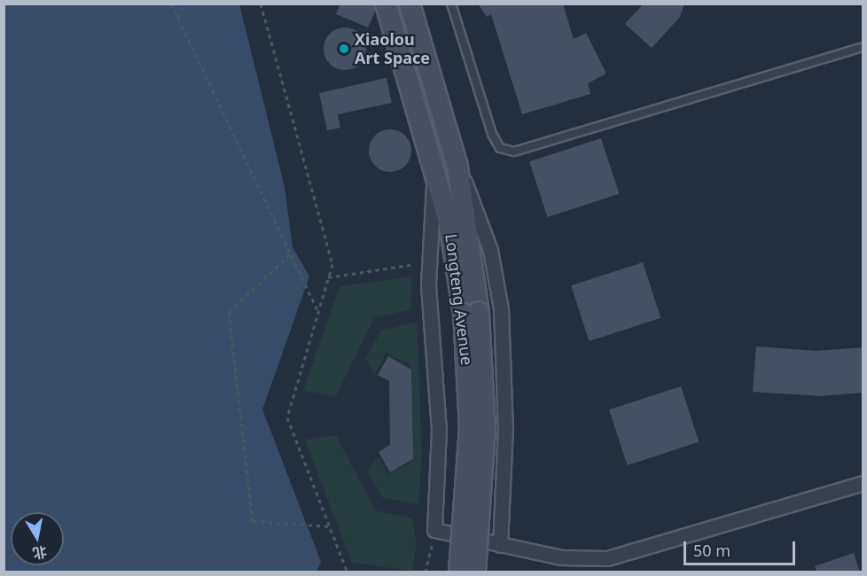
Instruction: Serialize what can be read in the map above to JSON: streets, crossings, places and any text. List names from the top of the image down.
{
  "streets": {
    "main road": ["Longteng Avenue"]
  },
  "places": ["Xiaolou Art Space"],
  "scale_bar": "50 m",
  "north": "bottom"
}
